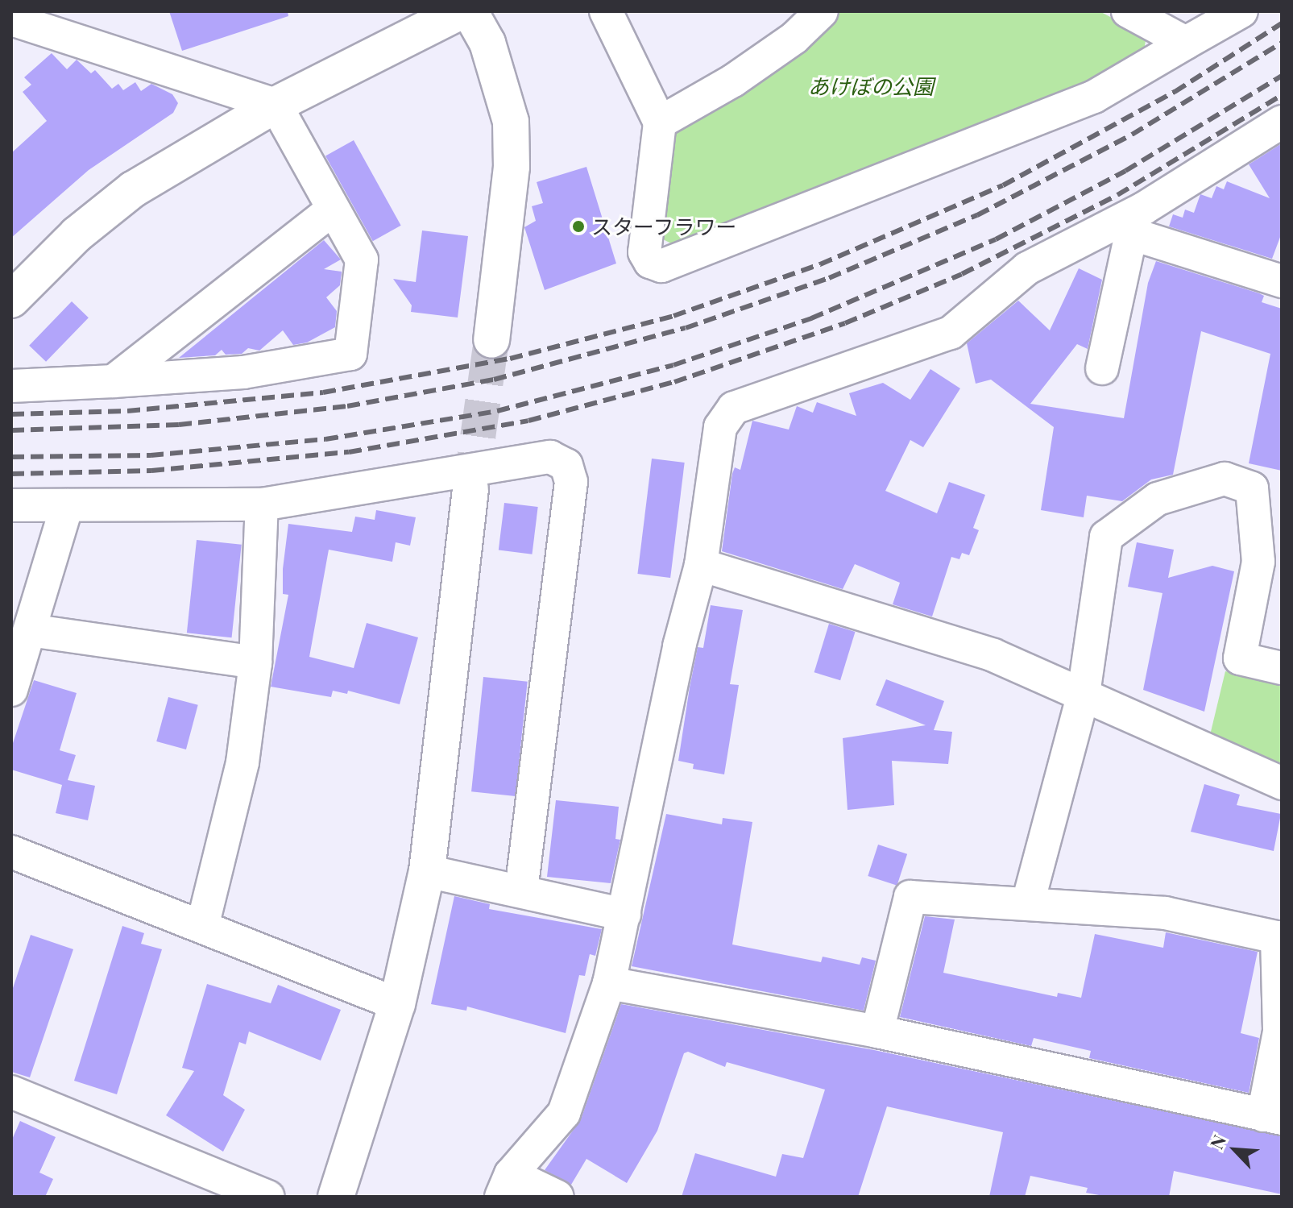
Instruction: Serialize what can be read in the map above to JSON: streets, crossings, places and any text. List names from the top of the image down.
{
  "parks": ["あけぼの公園"],
  "places": ["スターフラワー"],
  "north": "top left"
}
